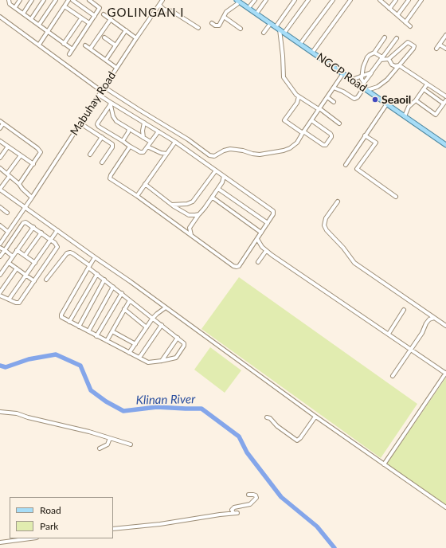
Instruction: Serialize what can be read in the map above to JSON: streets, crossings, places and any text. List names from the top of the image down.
{
  "streets": {
    "main road": ["NGCP Road"],
    "street": ["Mabuhay Road"]
  },
  "districts": ["GOLINGAN I"],
  "water": ["Klinan River"],
  "places": ["Seaoil"],
  "legend": ["Road", "Park"]
}
